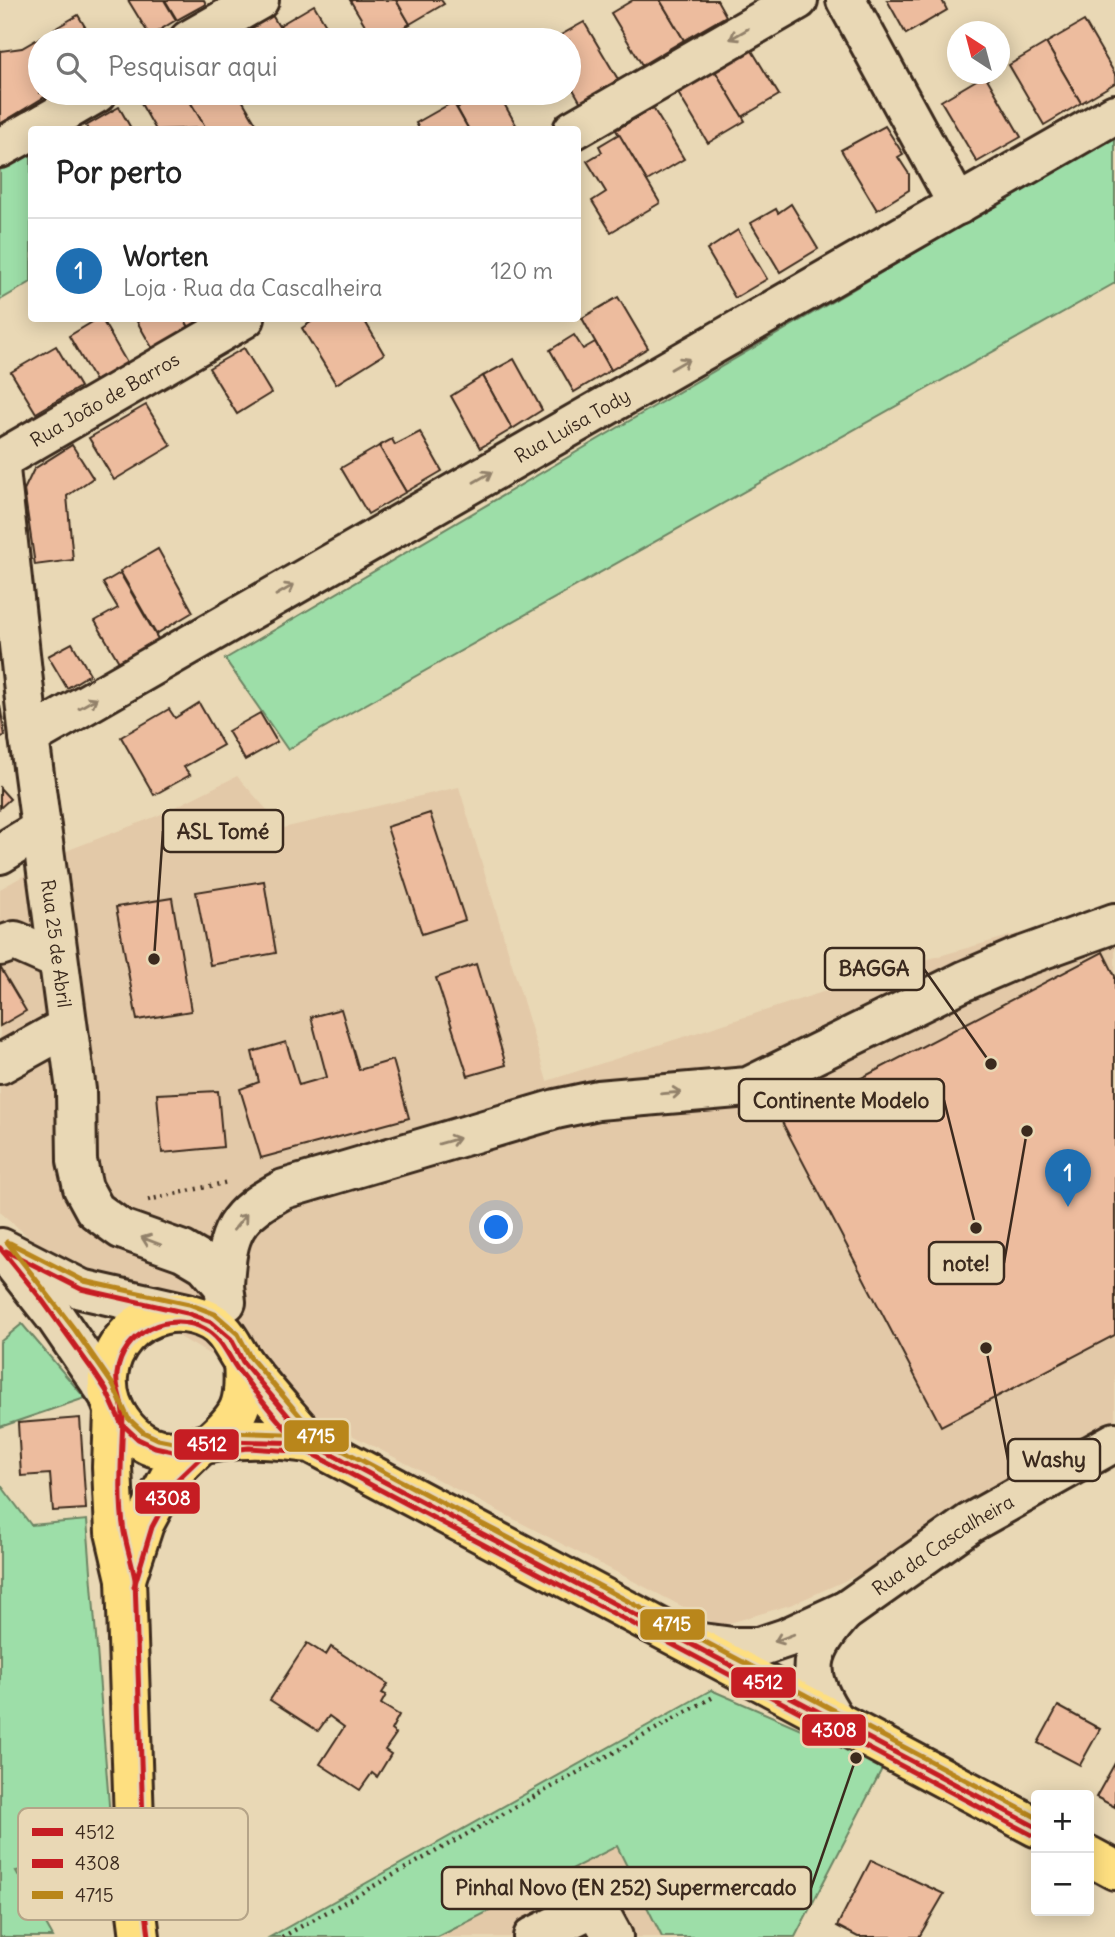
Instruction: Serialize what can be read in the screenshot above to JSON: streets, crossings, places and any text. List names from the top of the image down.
{
  "streets": {
    "street": [
      "Rua João de Barros",
      "Rua Luísa Tody",
      "Rua 25 de Abril",
      "Rua da Cascalheira"
    ]
  },
  "crossings": [
    ["Rua Luísa Tody", "Rua 25 de Abril"]
  ],
  "one_way": ["Rua Luísa Tody"],
  "places": [
    "ASL Tomé",
    "BAGGA",
    "note!",
    "Continente Modelo",
    "Washy",
    "Pinhal Novo (EN 252) Supermercado"
  ],
  "lines": ["transit line 4715", "transit line 4512", "transit line 4308"],
  "legend": ["4512", "4308", "4715"],
  "north": "top left",
  "page": {
    "search": "Pesquisar aqui",
    "heading": "Por perto",
    "list": [
      {
        "mark": "1",
        "name": "Worten",
        "note": "Loja · Rua da Cascalheira",
        "value": "120 m"
      }
    ],
    "pins": "1",
    "map_buttons": ["+", "−"]
  }
}
